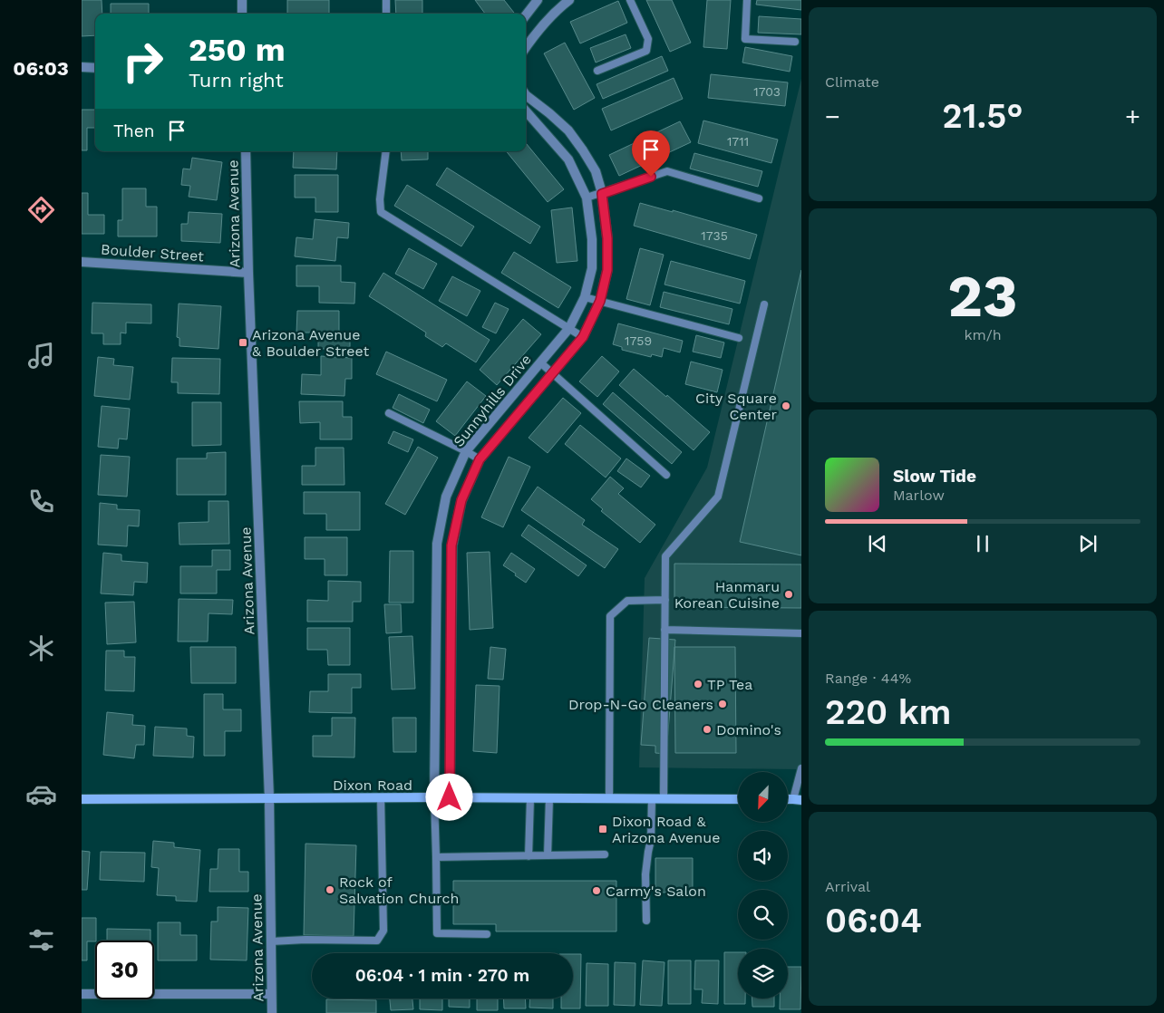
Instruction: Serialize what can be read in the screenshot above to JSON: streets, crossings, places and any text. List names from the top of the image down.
{
  "streets": {
    "street": [
      "Arizona Avenue",
      "Boulder Street",
      "Sunnyhills Drive",
      "Dixon Road"
    ]
  },
  "crossings": [
    ["Arizona Avenue", "Boulder Street"],
    ["Arizona Avenue", "Dixon Road"],
    ["Sunnyhills Drive", "Dixon Road"]
  ],
  "places": {
    "transit": ["Arizona Avenue & Boulder Street", "Dixon Road & Arizona Avenue"],
    "other": [
      "City Square Center",
      "Hanmaru Korean Cuisine",
      "TP Tea",
      "Drop-N-Go Cleaners",
      "Domino's",
      "Rock of Salvation Church",
      "Carmy's Salon"
    ]
  },
  "house_numbers": [
    "1703",
    "1711",
    "1735",
    "1759"
  ],
  "north": "bottom left",
  "page": {
    "tabs": "06:03",
    "tile": [
      "Climate",
      ["23", "km/h"],
      ["Range · 44%", "220 km"],
      ["Arrival", "06:04"]
    ],
    "turn": ["250 m", "Turn right"],
    "heat": ["−", "21.5°", "+"],
    "then": "Then",
    "song": ["Slow Tide", "Marlow"],
    "limit": "30",
    "trip": "06:04 · 1 min · 270 m"
  }
}
